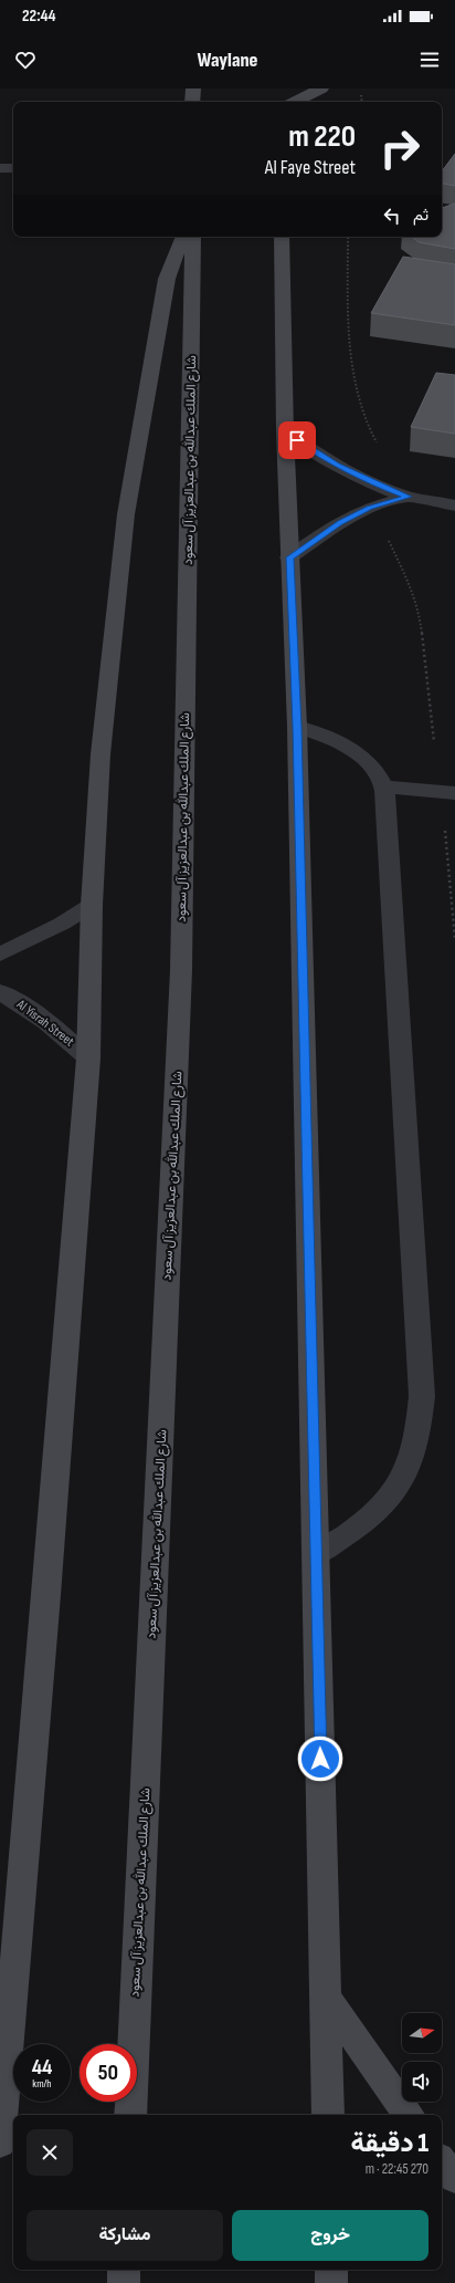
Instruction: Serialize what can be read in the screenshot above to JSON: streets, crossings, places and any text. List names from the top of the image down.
{
  "streets": {
    "main road": ["شارع الملك عبدالله بن عبدالعزيز آل سعود"],
    "street": ["Al Yisrah Street"]
  },
  "north": "right",
  "page": {
    "status": "22:44",
    "header": "Waylane",
    "turn": ["220 m", "Al Faye Street"],
    "then": "ثم",
    "speed": "44 km/h",
    "limit": "50",
    "heading": ["1 دقيقة", "270 m · 22:45"],
    "buttons": ["خروج", "مشاركة"]
  }
}
